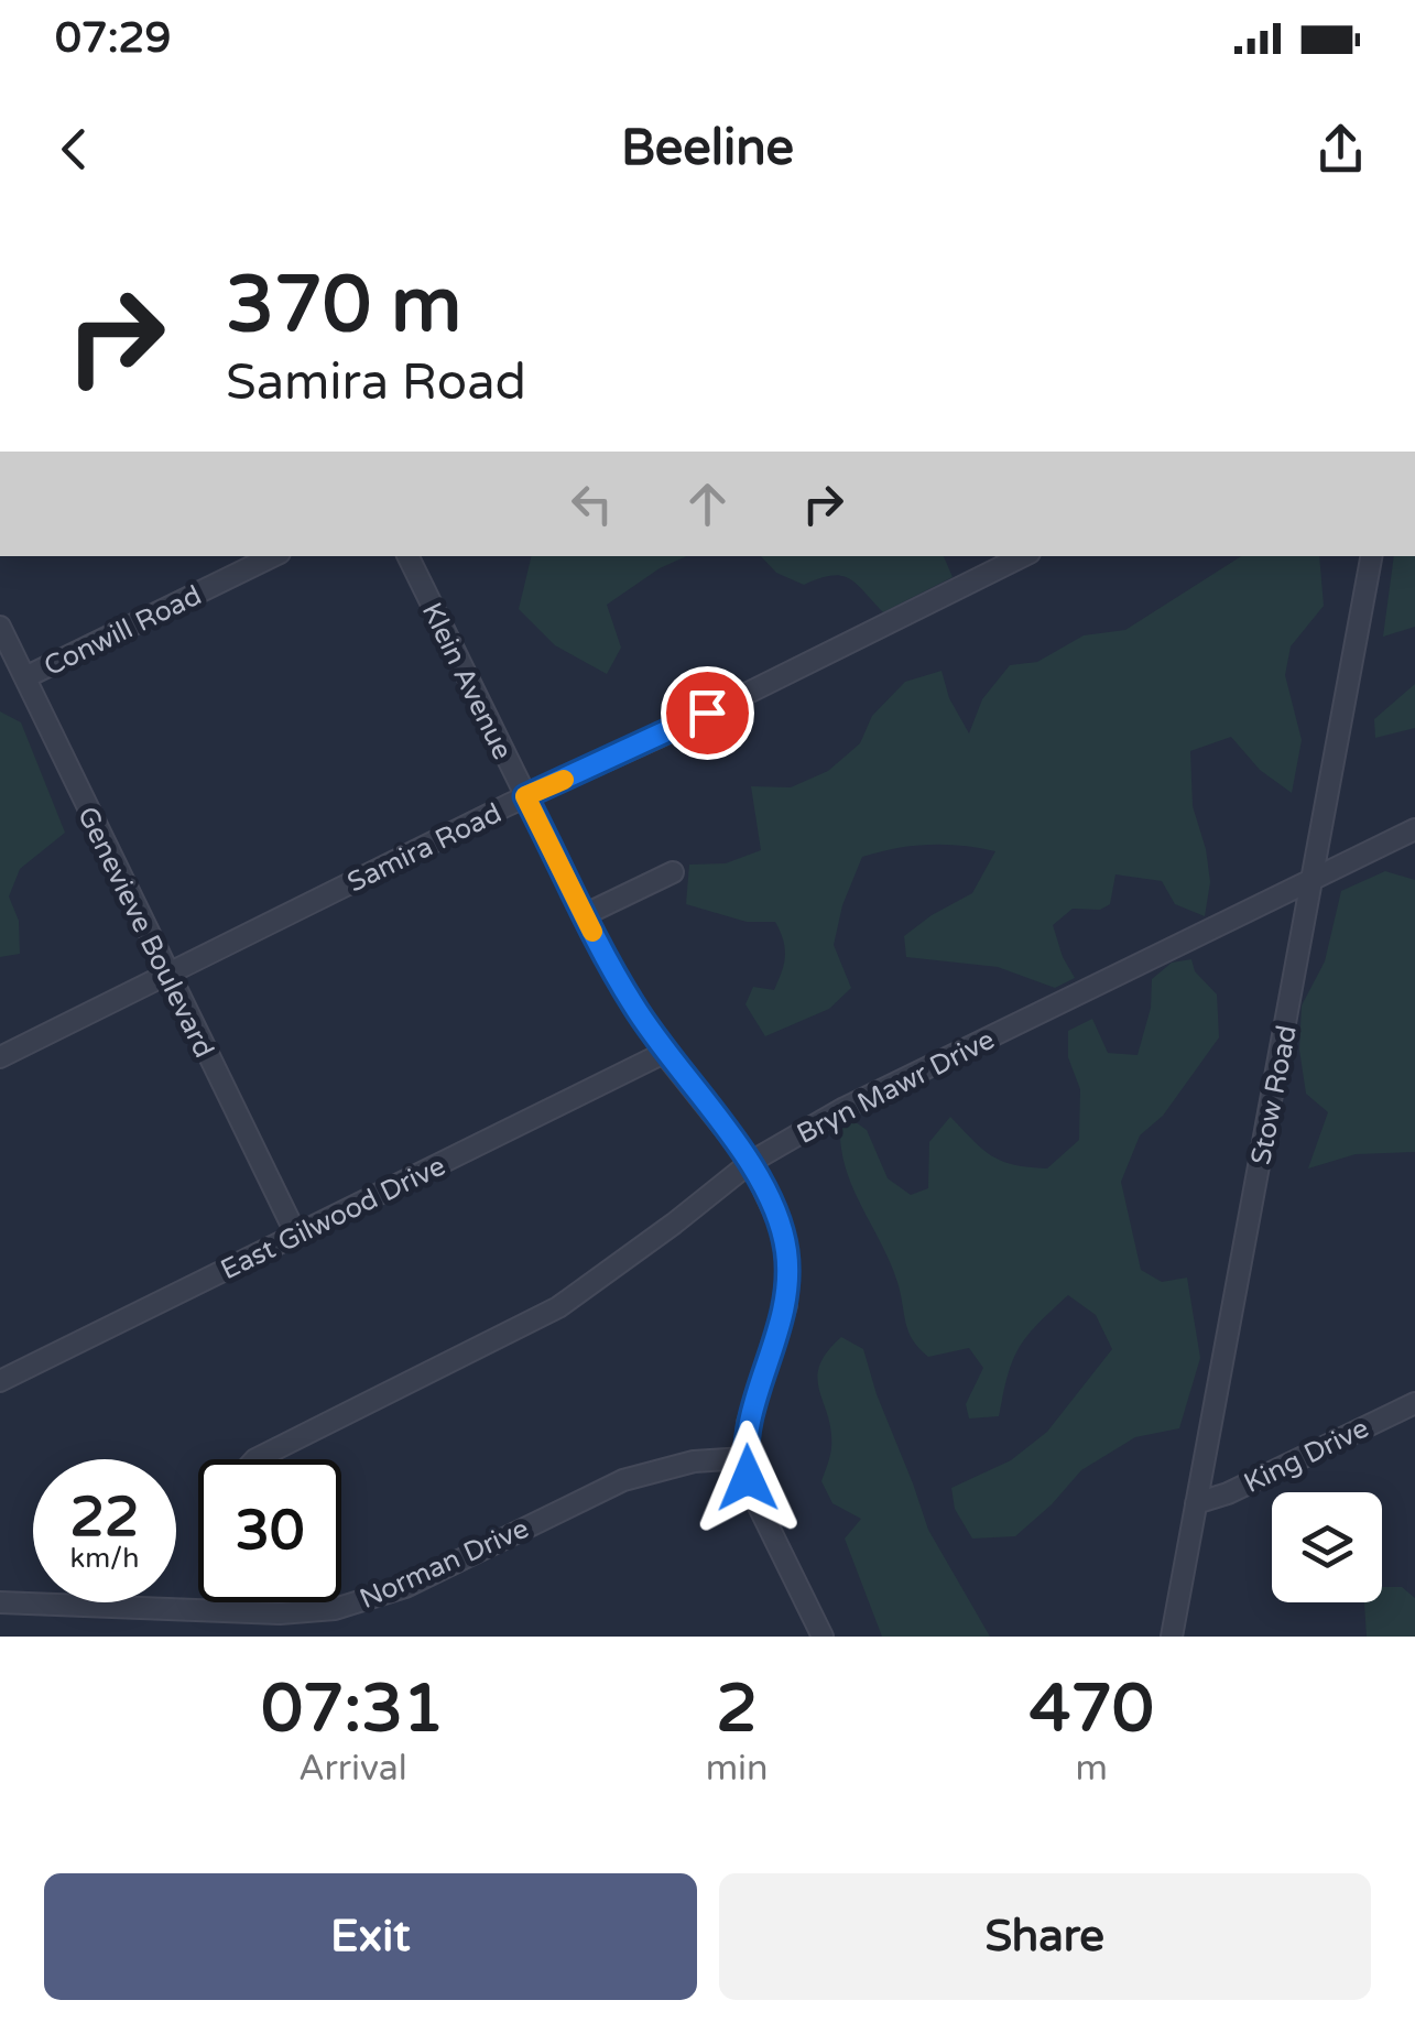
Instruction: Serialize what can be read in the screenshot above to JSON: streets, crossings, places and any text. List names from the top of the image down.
{
  "streets": {
    "street": [
      "Conwill Road",
      "Klein Avenue",
      "Samira Road",
      "Genevieve Boulevard",
      "Bryn Mawr Drive",
      "Stow Road",
      "East Gilwood Drive",
      "King Drive",
      "Norman Drive"
    ]
  },
  "crossings": [
    ["Conwill Road", "Genevieve Boulevard"],
    ["Klein Avenue", "Samira Road"],
    ["Klein Avenue", "Bryn Mawr Drive"],
    ["Klein Avenue", "East Gilwood Drive"],
    ["Klein Avenue", "Norman Drive"],
    ["Samira Road", "Genevieve Boulevard"],
    ["Genevieve Boulevard", "East Gilwood Drive"],
    ["Bryn Mawr Drive", "Stow Road"],
    ["Stow Road", "King Drive"]
  ],
  "page": {
    "status": "07:29",
    "header": "Beeline",
    "turn": ["370 m", "Samira Road"],
    "speed": "22 km/h",
    "limit": "30",
    "eta": [
      "07:31",
      "Arrival",
      "2",
      "min",
      "470",
      "m"
    ],
    "buttons": ["Exit", "Share"]
  }
}
